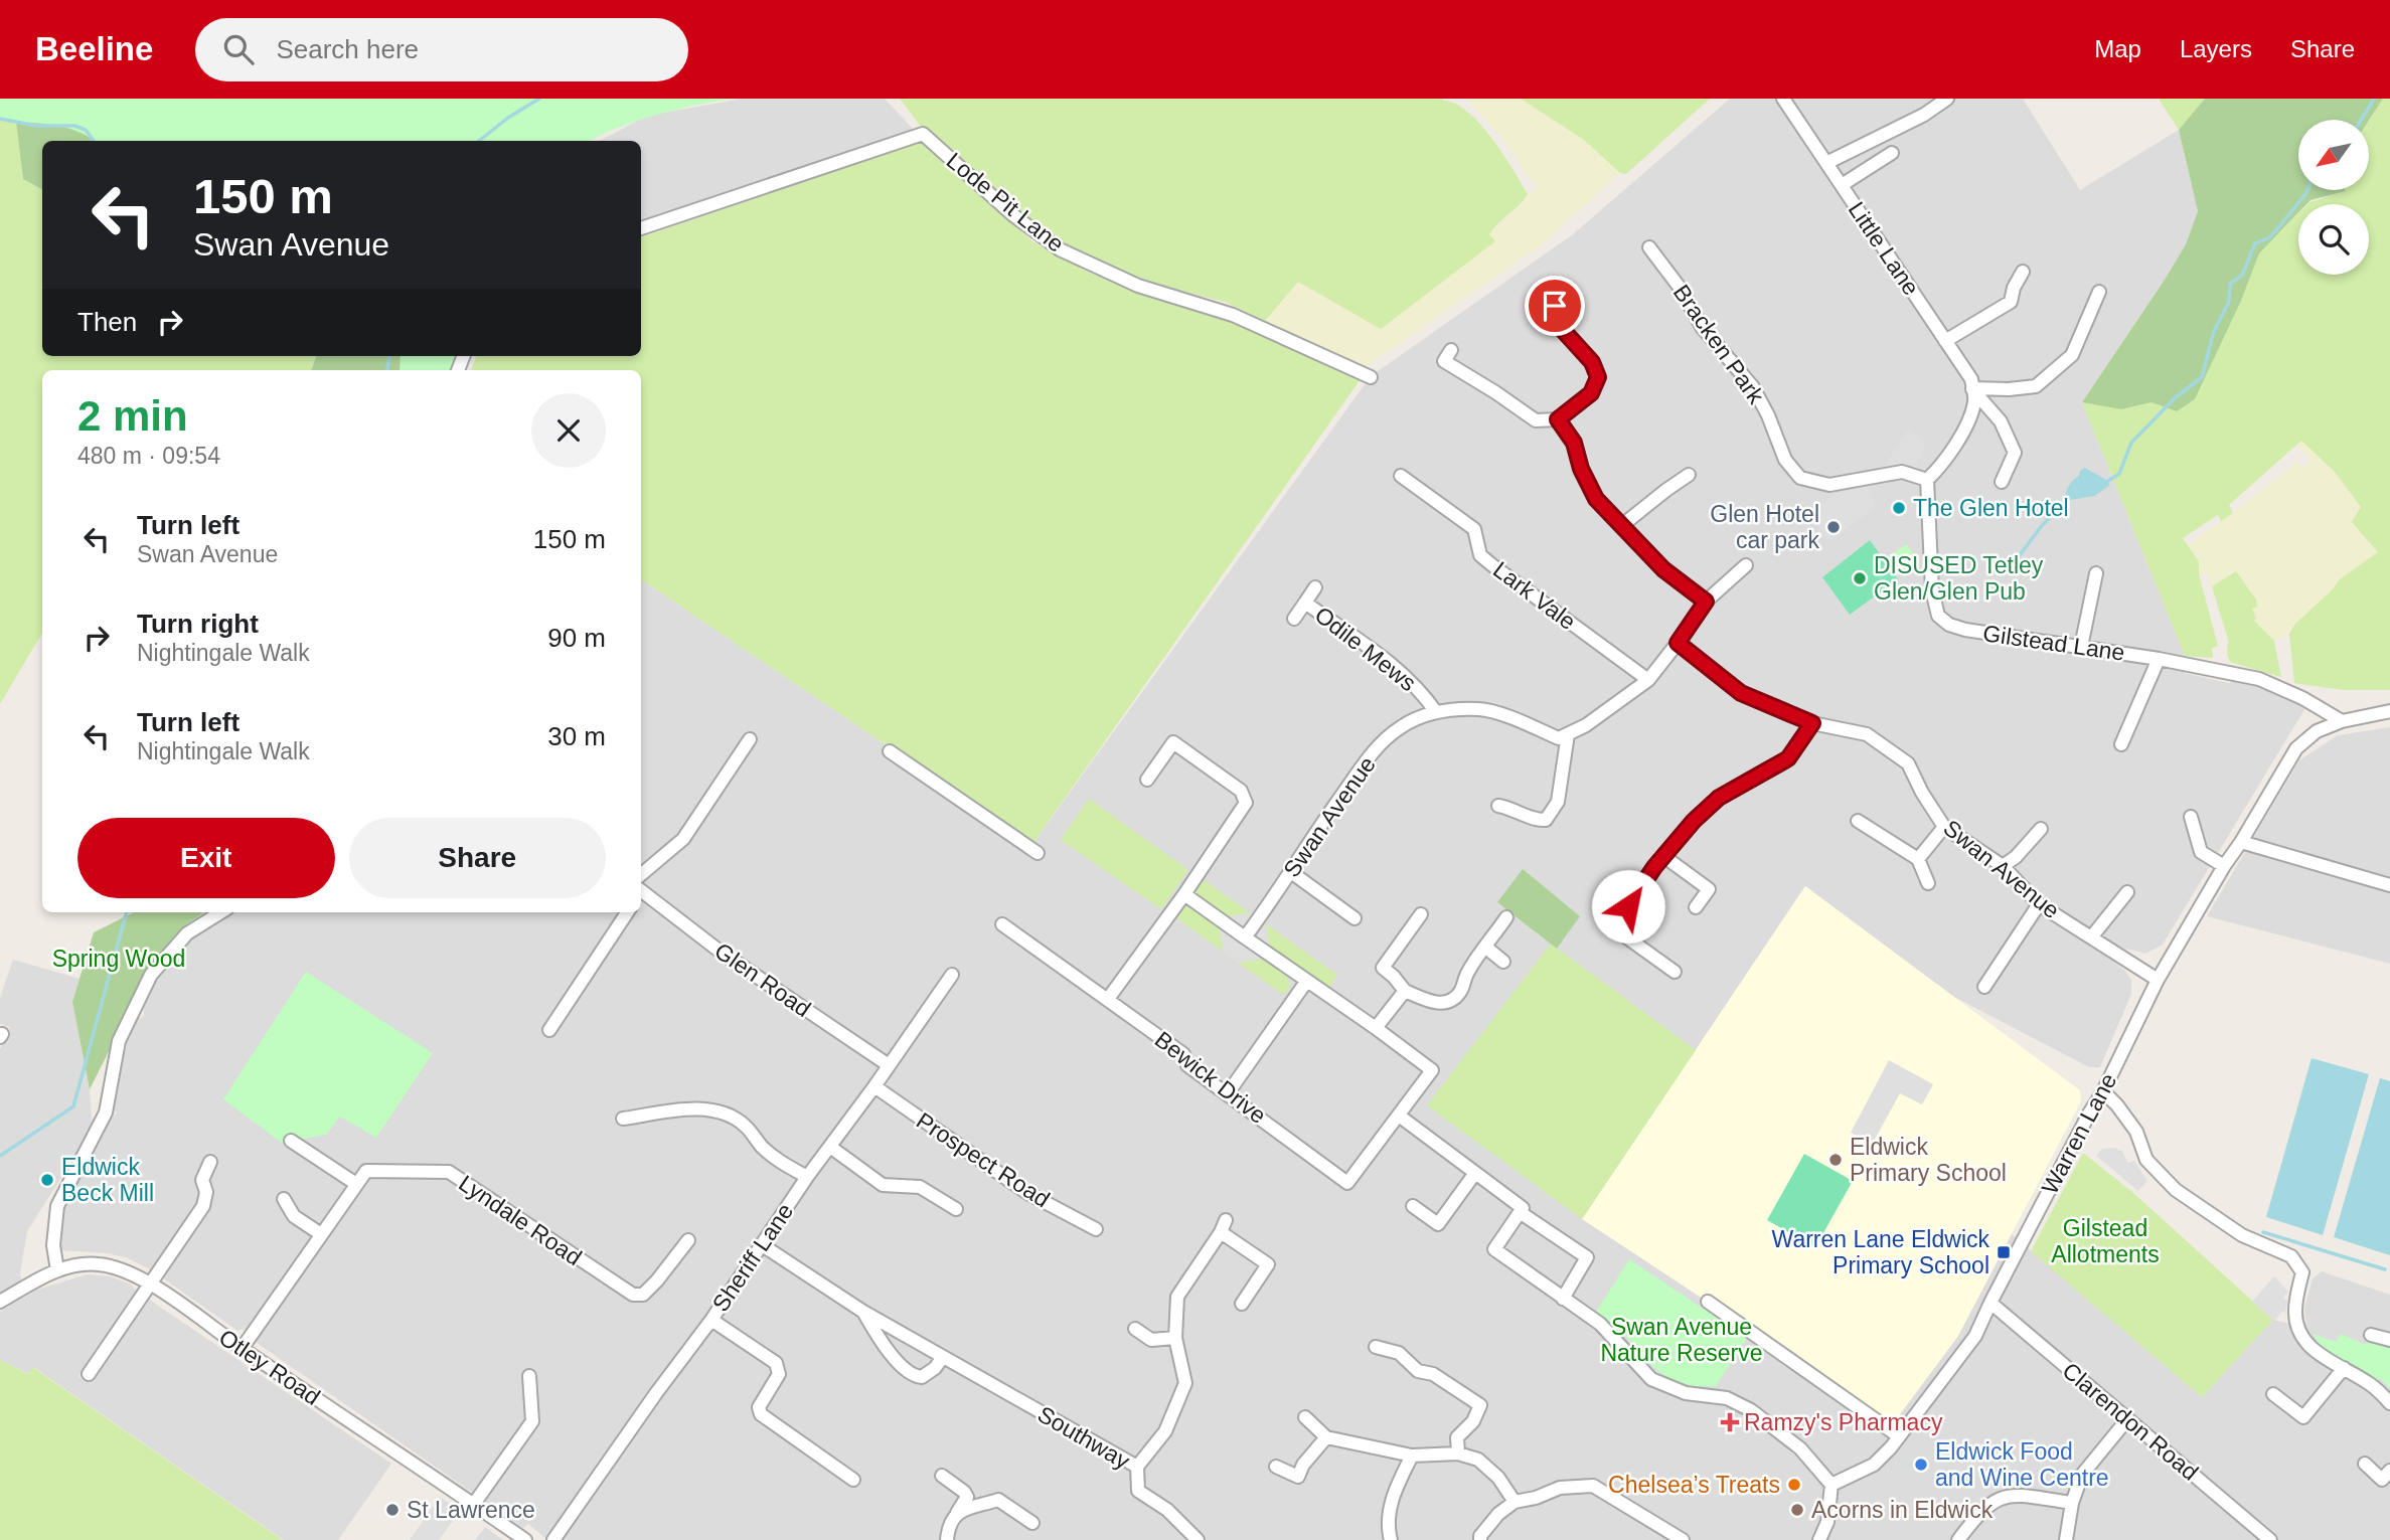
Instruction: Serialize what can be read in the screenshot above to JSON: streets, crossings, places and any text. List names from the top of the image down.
{
  "streets": {
    "street": [
      "Lode Pit Lane",
      "Little Lane",
      "Bracken Park",
      "Lark Vale",
      "Gilstead Lane",
      "Odile Mews",
      "Swan Avenue",
      "Glen Road",
      "Bewick Drive",
      "Warren Lane",
      "Prospect Road",
      "Lyndale Road",
      "Sheriff Lane",
      "Otley Road",
      "Clarendon Road",
      "Southway"
    ]
  },
  "crossings": [
    ["Bracken Park", "Gilstead Lane"],
    ["Gilstead Lane", "Warren Lane"],
    ["Odile Mews", "Swan Avenue"],
    ["Swan Avenue", "Warren Lane"],
    ["Glen Road", "Sheriff Lane"],
    ["Warren Lane", "Clarendon Road"],
    ["Prospect Road", "Sheriff Lane"],
    ["Sheriff Lane", "Southway"]
  ],
  "parks": ["Spring Wood", "Gilstead Allotments", "Swan Avenue Nature Reserve"],
  "places": {
    "other": [
      "The Glen Hotel",
      "Glen Hotel car park",
      "DISUSED Tetley Glen/Glen Pub",
      "Eldwick Primary School",
      "Eldwick Beck Mill",
      "Eldwick Food and Wine Centre",
      "Chelsea’s Treats",
      "St Lawrence",
      "Acorns in Eldwick"
    ],
    "transit": ["Warren Lane Eldwick Primary School"],
    "health": ["Ramzy's Pharmacy"]
  },
  "north": "bottom left",
  "page": {
    "header": "Beeline",
    "search": "Search here",
    "nav": ["Map", "Layers", "Share"],
    "turn": ["150 m", "Swan Avenue"],
    "then": "Then",
    "heading": ["2 min", "480 m · 09:54"],
    "list": [
      {
        "name": "Turn left",
        "note": "Swan Avenue",
        "value": "150 m"
      },
      {
        "name": "Turn right",
        "note": "Nightingale Walk",
        "value": "90 m"
      },
      {
        "name": "Turn left",
        "note": "Nightingale Walk",
        "value": "30 m"
      }
    ],
    "buttons": ["Exit", "Share"]
  }
}
